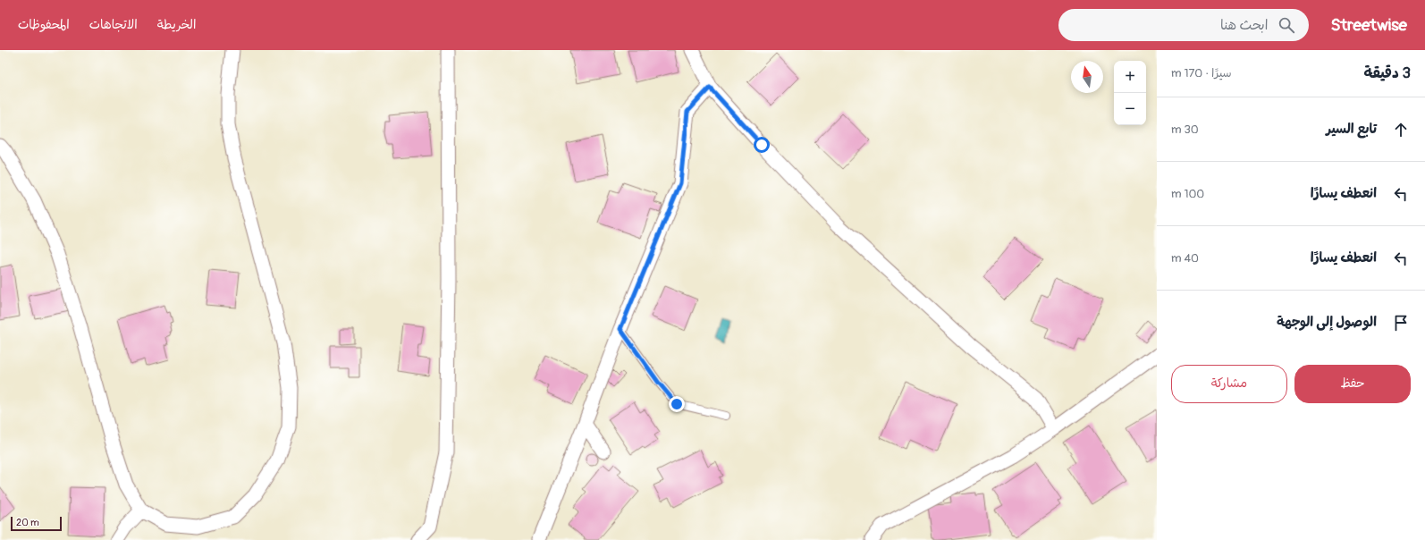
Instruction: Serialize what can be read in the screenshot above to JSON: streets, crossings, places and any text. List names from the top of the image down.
{
  "scale_bar": "20 m",
  "north": "top",
  "page": {
    "header": "Streetwise",
    "search": "ابحث هنا",
    "nav": ["الخريطة", "الاتجاهات", "المحفوظات"],
    "heading": ["3 دقيقة", "سيرًا · 170 m"],
    "map_buttons": ["+", "−"],
    "list": [
      ["تابع السير", "30 m"],
      ["انعطف يسارًا", "100 m"],
      ["انعطف يسارًا", "40 m"],
      "الوصول إلى الوجهة"
    ],
    "buttons": ["حفظ", "مشاركة"],
    "scale": "20 m"
  }
}
